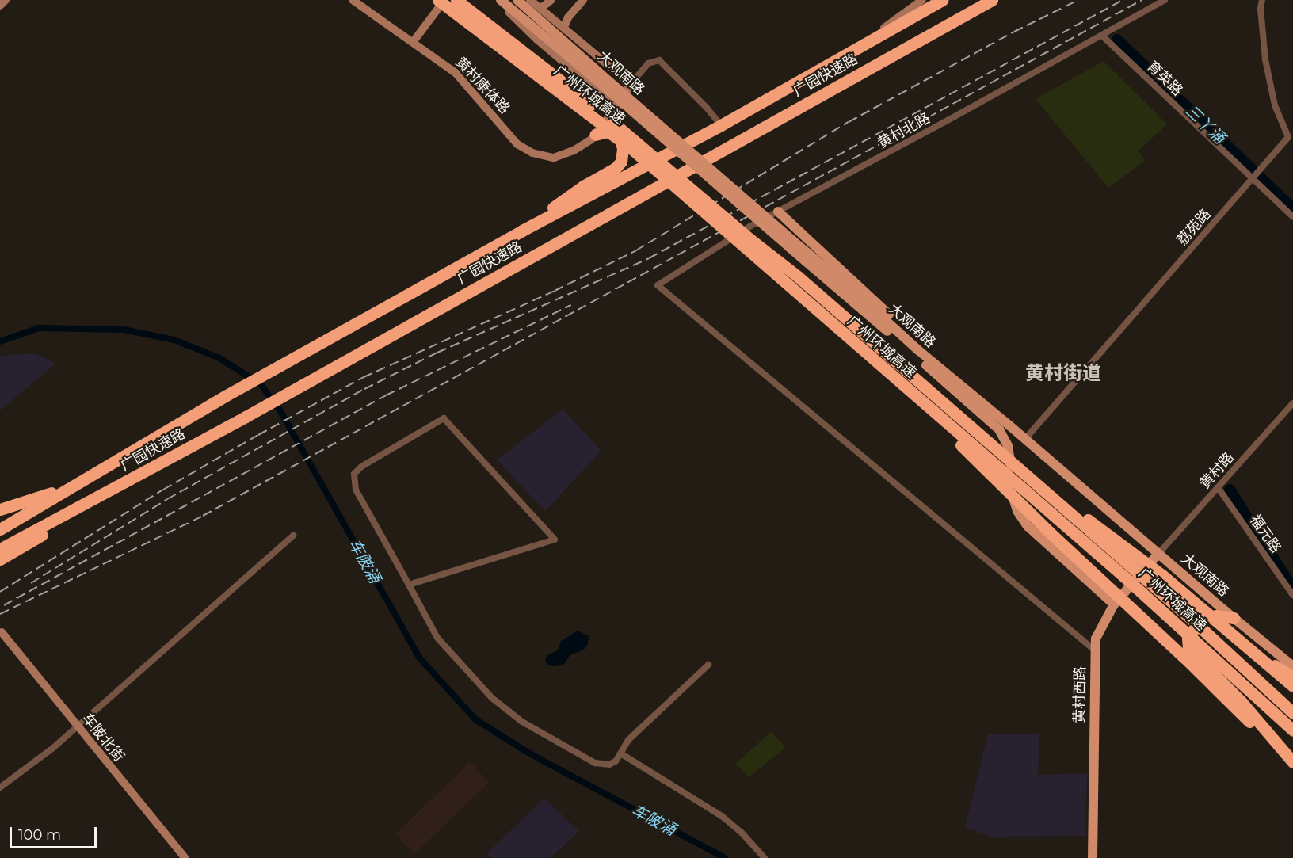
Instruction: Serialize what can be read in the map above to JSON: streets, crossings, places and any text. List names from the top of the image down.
{
  "streets": {
    "highway": ["广园快速路", "广州环城高速"],
    "main road": ["大观南路", "黄村西路"],
    "street": [
      "育英路",
      "黄村康体路",
      "黄村北路",
      "荔苑路",
      "黄村路",
      "福元路",
      "车陂北街"
    ]
  },
  "crossings": [
    ["大观南路", "荔苑路"],
    ["大观南路", "黄村路"],
    ["大观南路", "黄村西路"],
    ["育英路", "黄村北路"],
    ["育英路", "荔苑路"],
    ["黄村北路", "黄村西路"],
    ["黄村路", "福元路"],
    ["黄村路", "黄村西路"]
  ],
  "districts": ["黄村街道"],
  "water": ["三丫涌", "车陂涌"],
  "scale_bar": "100 m"
}
